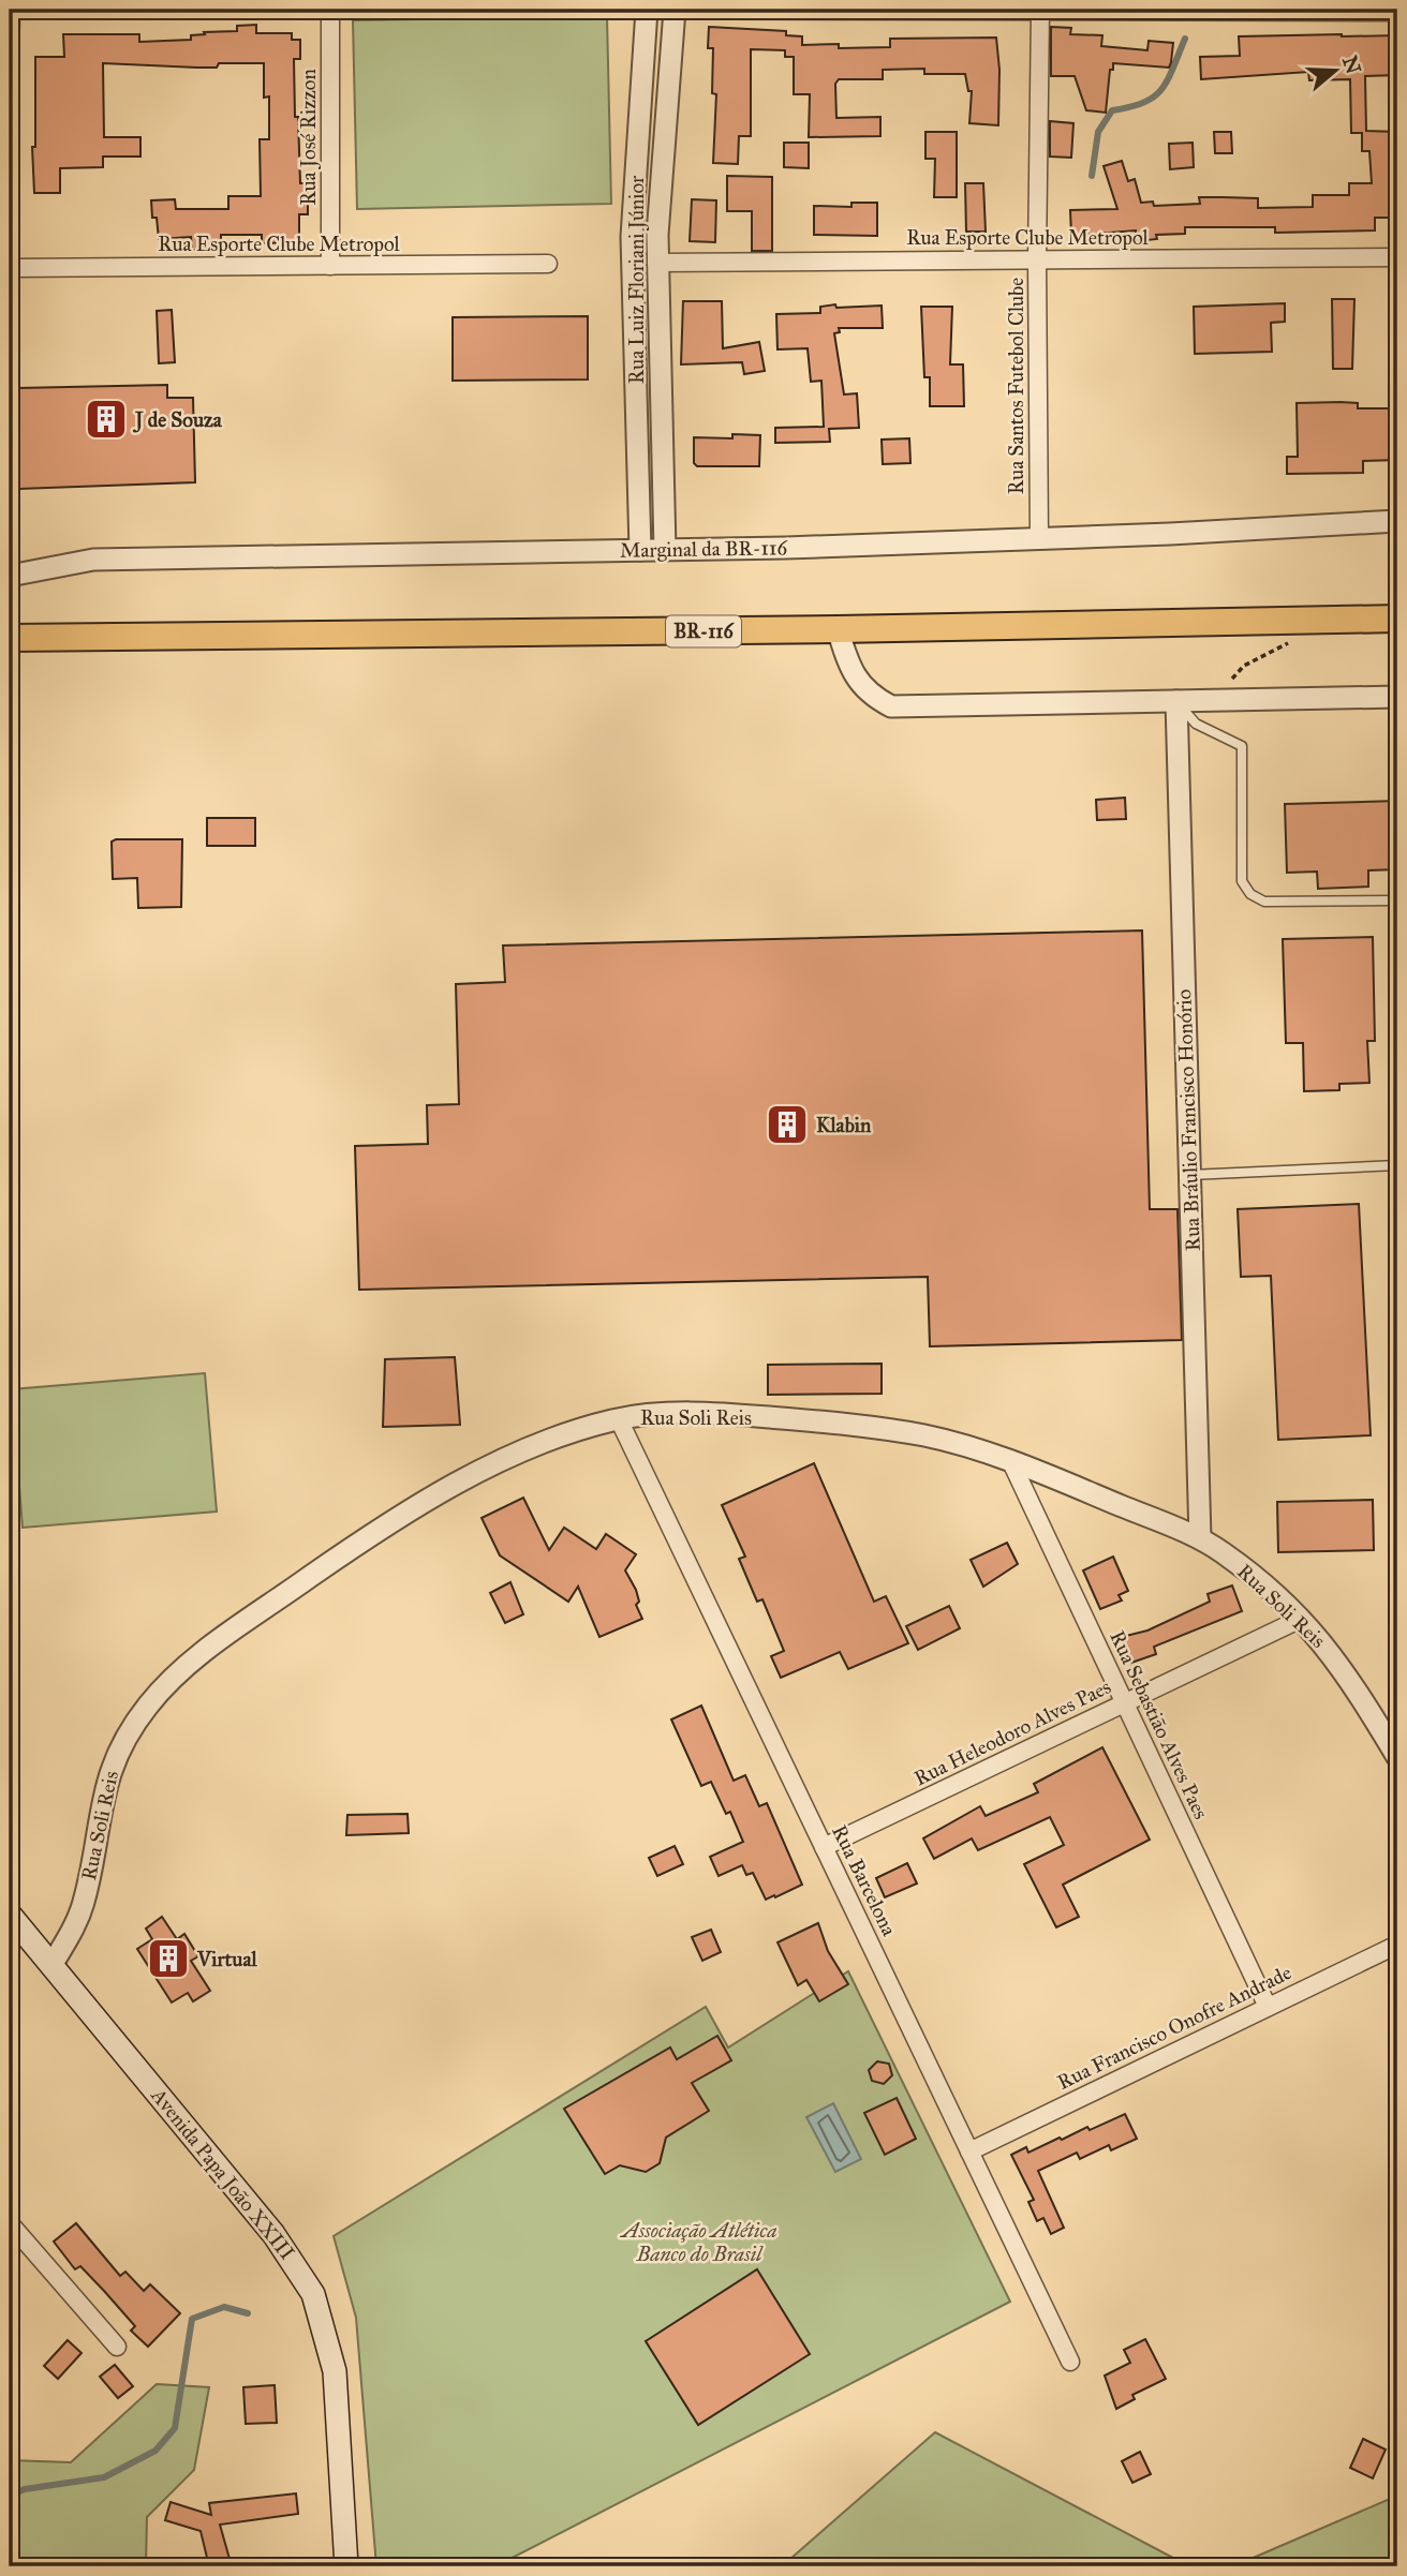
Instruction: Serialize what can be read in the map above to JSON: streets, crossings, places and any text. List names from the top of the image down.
{
  "streets": {
    "highway": ["BR-116"],
    "main road": ["Avenida Papa João XXIII"],
    "street": [
      "Rua José Rizzon",
      "Rua Esporte Clube Metropol",
      "Rua Luiz Floriani Júnior",
      "Rua Santos Futebol Clube",
      "Marginal da BR-116",
      "Rua Bráulio Francisco Honório",
      "Rua Soli Reis",
      "Rua Sebastião Alves Paes",
      "Rua Heleodoro Alves Paes",
      "Rua Barcelona",
      "Rua Francisco Onofre Andrade"
    ]
  },
  "crossings": [
    ["Rua José Rizzon", "Rua Esporte Clube Metropol"],
    ["Rua Esporte Clube Metropol", "Rua Luiz Floriani Júnior"],
    ["Rua Esporte Clube Metropol", "Rua Santos Futebol Clube"],
    ["Rua Luiz Floriani Júnior", "Marginal da BR-116"],
    ["Rua Santos Futebol Clube", "Marginal da BR-116"],
    ["Rua Bráulio Francisco Honório", "Rua Soli Reis"],
    ["Rua Soli Reis", "Rua Sebastião Alves Paes"],
    ["Rua Soli Reis", "Rua Heleodoro Alves Paes"],
    ["Rua Soli Reis", "Rua Barcelona"],
    ["Rua Soli Reis", "Avenida Papa João XXIII"],
    ["Rua Sebastião Alves Paes", "Rua Heleodoro Alves Paes"],
    ["Rua Sebastião Alves Paes", "Rua Francisco Onofre Andrade"],
    ["Rua Heleodoro Alves Paes", "Rua Barcelona"],
    ["Rua Barcelona", "Rua Francisco Onofre Andrade"]
  ],
  "parks": ["Associação Atlética Banco do Brasil"],
  "places": {
    "building": ["J de Souza", "Klabin", "Virtual"]
  },
  "north": "right"
}
